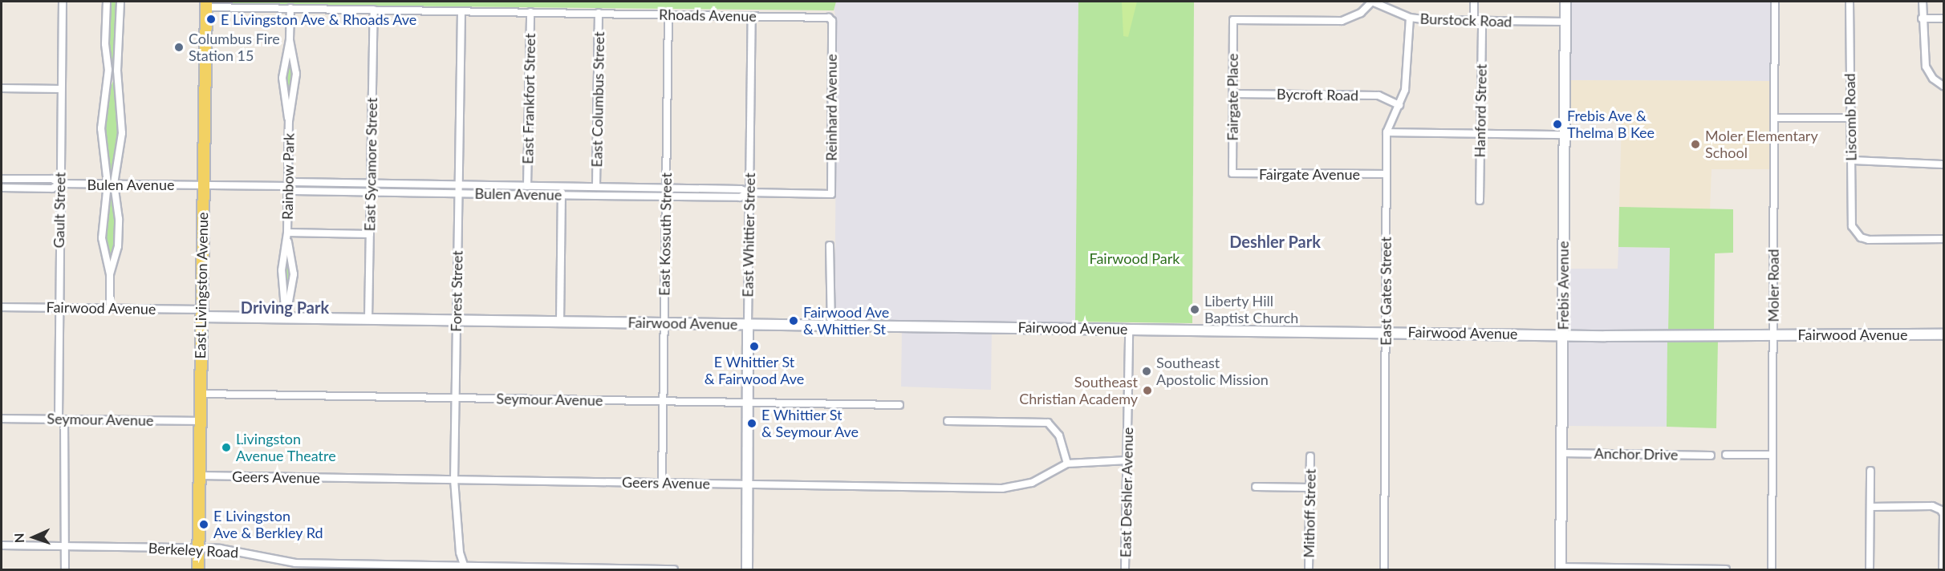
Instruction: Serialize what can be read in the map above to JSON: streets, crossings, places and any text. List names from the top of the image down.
{
  "streets": {
    "main road": ["East Livingston Avenue"],
    "street": [
      "Rhoads Avenue",
      "Burstock Road",
      "Bycroft Road",
      "Fairgate Place",
      "East Frankfort Street",
      "East Columbus Street",
      "Reinhard Avenue",
      "Hanford Street",
      "Liscomb Road",
      "East Sycamore Street",
      "Fairgate Avenue",
      "Rainbow Park",
      "Bulen Avenue",
      "Gault Street",
      "East Kossuth Street",
      "East Whittier Street",
      "Frebis Avenue",
      "Moler Road",
      "Forest Street",
      "East Gates Street",
      "Fairwood Avenue",
      "Seymour Avenue",
      "Anchor Drive",
      "Geers Avenue",
      "East Deshler Avenue",
      "Mithoff Street",
      "Berkeley Road"
    ]
  },
  "crossings": [
    ["Rhoads Avenue", "East Frankfort Street"],
    ["Rhoads Avenue", "East Columbus Street"],
    ["Rhoads Avenue", "Reinhard Avenue"],
    ["Rhoads Avenue", "East Sycamore Street"],
    ["Rhoads Avenue", "Rainbow Park"],
    ["Rhoads Avenue", "East Kossuth Street"],
    ["Rhoads Avenue", "East Whittier Street"],
    ["Rhoads Avenue", "East Livingston Avenue"],
    ["Rhoads Avenue", "Forest Street"],
    ["Burstock Road", "Fairgate Place"],
    ["Burstock Road", "Hanford Street"],
    ["Burstock Road", "Frebis Avenue"],
    ["Burstock Road", "East Gates Street"],
    ["Bycroft Road", "Fairgate Place"],
    ["Bycroft Road", "East Gates Street"],
    ["Fairgate Place", "Fairgate Avenue"],
    ["East Frankfort Street", "Bulen Avenue"],
    ["East Columbus Street", "Bulen Avenue"],
    ["Reinhard Avenue", "Bulen Avenue"],
    ["East Sycamore Street", "Bulen Avenue"],
    ["East Sycamore Street", "Fairwood Avenue"],
    ["Fairgate Avenue", "East Gates Street"],
    ["Rainbow Park", "Bulen Avenue"],
    ["Rainbow Park", "Fairwood Avenue"],
    ["Bulen Avenue", "Gault Street"],
    ["Bulen Avenue", "East Kossuth Street"],
    ["Bulen Avenue", "East Whittier Street"],
    ["Bulen Avenue", "East Livingston Avenue"],
    ["Bulen Avenue", "Forest Street"],
    ["Gault Street", "Fairwood Avenue"],
    ["Gault Street", "Seymour Avenue"],
    ["Gault Street", "Berkeley Road"],
    ["East Kossuth Street", "Fairwood Avenue"],
    ["East Kossuth Street", "Seymour Avenue"],
    ["East Kossuth Street", "Geers Avenue"],
    ["East Whittier Street", "Fairwood Avenue"],
    ["East Whittier Street", "Seymour Avenue"],
    ["East Whittier Street", "Geers Avenue"],
    ["East Livingston Avenue", "Fairwood Avenue"],
    ["East Livingston Avenue", "Seymour Avenue"],
    ["East Livingston Avenue", "Geers Avenue"],
    ["East Livingston Avenue", "Berkeley Road"],
    ["Frebis Avenue", "Fairwood Avenue"],
    ["Frebis Avenue", "Anchor Drive"],
    ["Moler Road", "Fairwood Avenue"],
    ["Forest Street", "Fairwood Avenue"],
    ["Forest Street", "Seymour Avenue"],
    ["Forest Street", "Geers Avenue"],
    ["Forest Street", "Berkeley Road"],
    ["East Gates Street", "Fairwood Avenue"],
    ["Fairwood Avenue", "East Deshler Avenue"],
    ["Geers Avenue", "East Deshler Avenue"]
  ],
  "districts": ["Deshler Park", "Driving Park"],
  "parks": ["Fairwood Park"],
  "places": [
    "E Livingston Ave & Rhoads Ave",
    "Columbus Fire Station 15",
    "Frebis Ave & Thelma B Kee",
    "Moler Elementary School",
    "Liberty Hill Baptist Church",
    "Fairwood Ave & Whittier St",
    "E Whittier St & Fairwood Ave",
    "Southeast Apostolic Mission",
    "Southeast Christian Academy",
    "E Whittier St & Seymour Ave",
    "Livingston Avenue Theatre",
    "E Livingston Ave & Berkley Rd"
  ],
  "north": "left"
}
